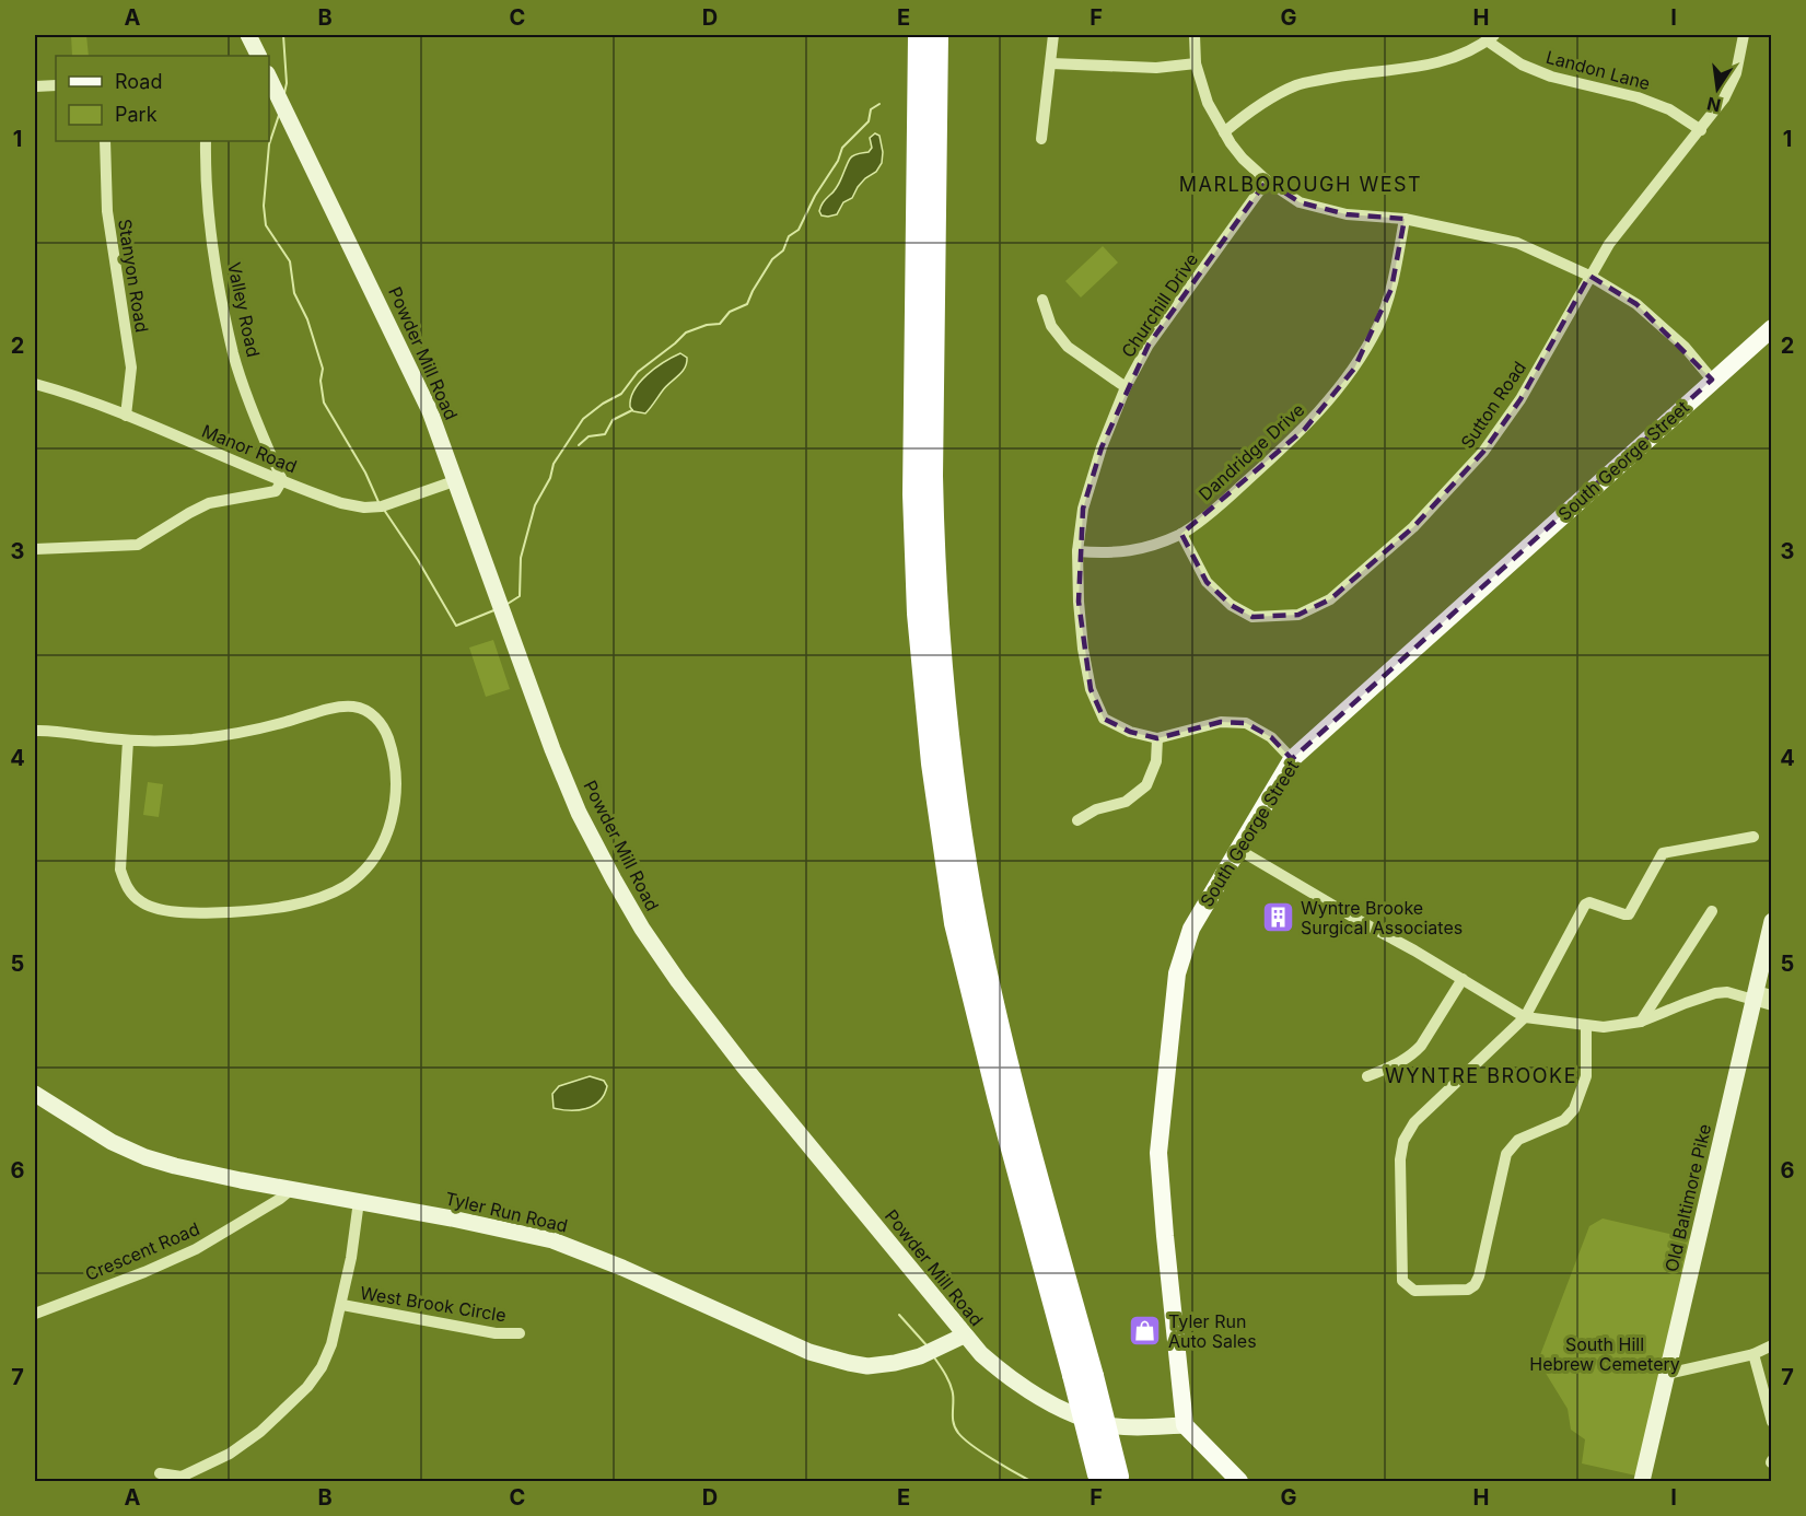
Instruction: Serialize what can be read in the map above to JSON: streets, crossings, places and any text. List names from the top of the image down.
{
  "streets": {
    "main road": ["South George Street"],
    "street": [
      "Landon Lane",
      "Stanyon Road",
      "Churchill Drive",
      "Valley Road",
      "Powder Mill Road",
      "Sutton Road",
      "Manor Road",
      "Dandridge Drive",
      "Old Baltimore Pike",
      "Tyler Run Road",
      "Crescent Road",
      "West Brook Circle"
    ]
  },
  "crossings": [
    ["Landon Lane", "Sutton Road"],
    ["Stanyon Road", "Manor Road"],
    ["Churchill Drive", "Dandridge Drive"],
    ["Churchill Drive", "South George Street"],
    ["Valley Road", "Manor Road"],
    ["Powder Mill Road", "Manor Road"],
    ["Powder Mill Road", "South George Street"],
    ["Powder Mill Road", "Tyler Run Road"],
    ["Sutton Road", "Dandridge Drive"],
    ["Tyler Run Road", "Crescent Road"]
  ],
  "districts": ["MARLBOROUGH WEST", "WYNTRE BROOKE"],
  "parks": ["South Hill Hebrew Cemetery"],
  "places": {
    "building": ["Wyntre Brooke Surgical Associates"],
    "shop": ["Tyler Run Auto Sales"]
  },
  "legend": ["Road", "Park"],
  "north": "bottom",
  "grid": {
    "columns": [
      "A",
      "B",
      "C",
      "D",
      "E",
      "F",
      "G",
      "H",
      "I"
    ],
    "rows": [
      "1",
      "2",
      "3",
      "4",
      "5",
      "6",
      "7"
    ]
  }
}
